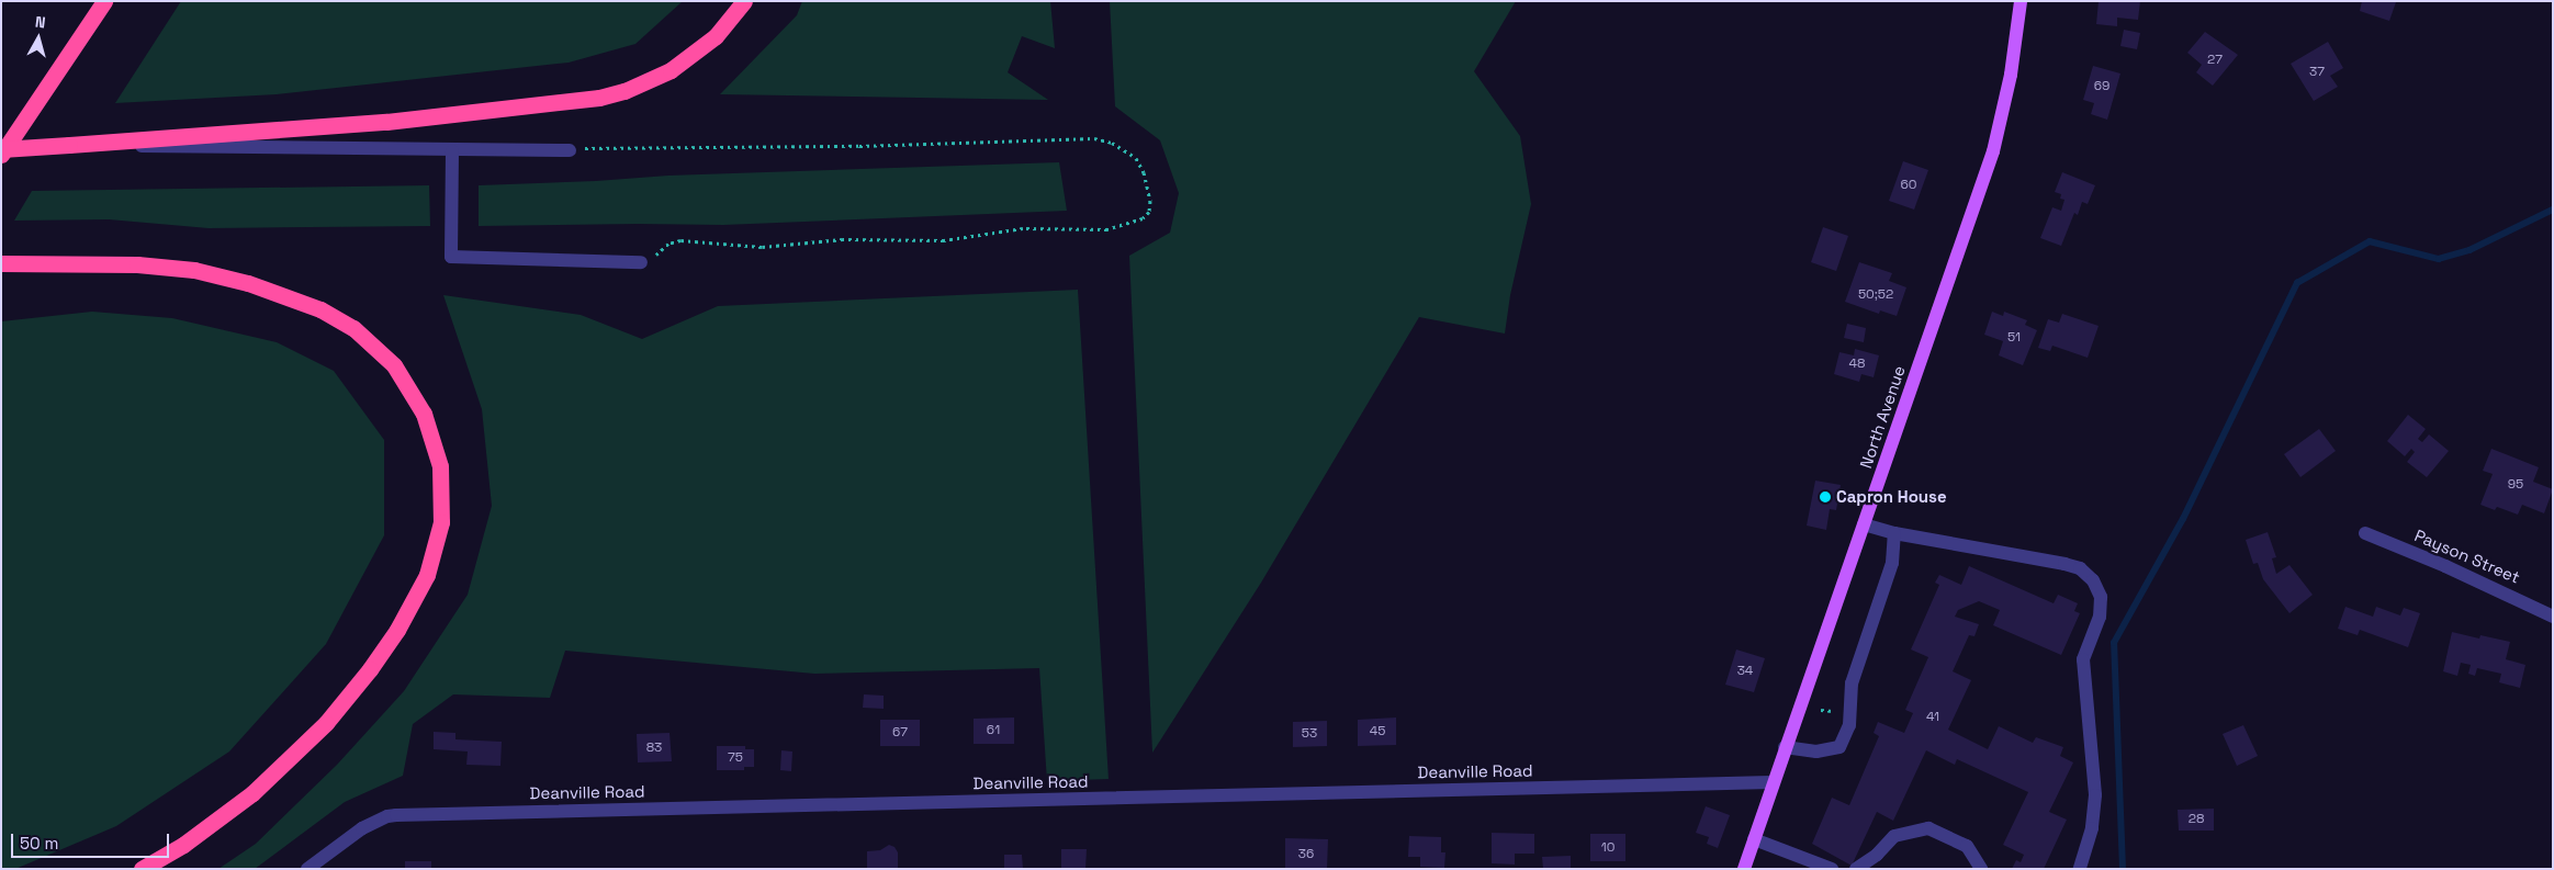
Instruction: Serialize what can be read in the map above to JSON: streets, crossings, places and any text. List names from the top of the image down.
{
  "streets": {
    "main road": ["North Avenue"],
    "street": ["Payson Street", "Deanville Road"]
  },
  "crossings": [
    ["North Avenue", "Deanville Road"]
  ],
  "places": ["Capron House"],
  "house_numbers": [
    "27",
    "37",
    "69",
    "60",
    "50;52",
    "51",
    "48",
    "95",
    "34",
    "41",
    "61",
    "45",
    "67",
    "53",
    "83",
    "75",
    "28",
    "10",
    "36"
  ],
  "scale_bar": "50 m",
  "north": "top"
}
